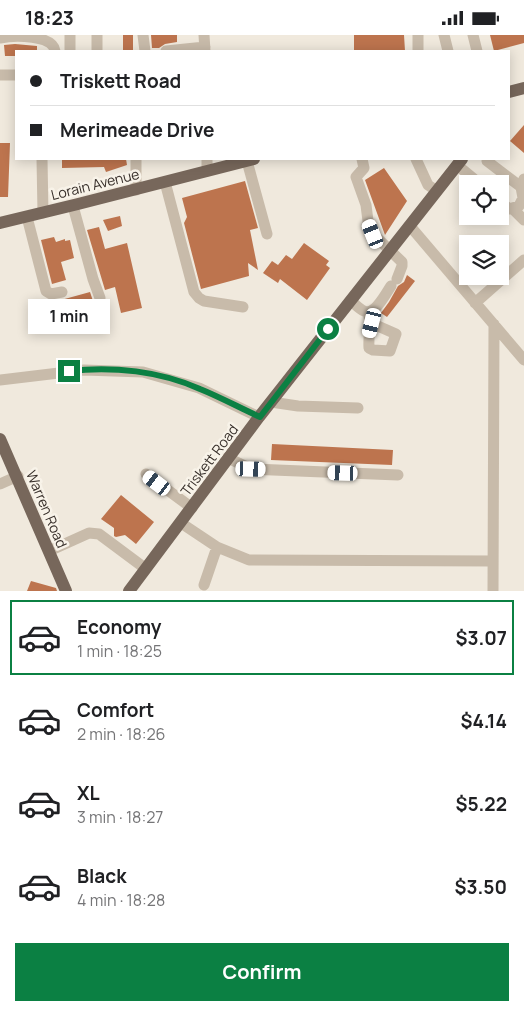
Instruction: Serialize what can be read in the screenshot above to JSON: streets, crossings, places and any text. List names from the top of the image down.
{
  "streets": {
    "main road": ["Lorain Avenue", "Triskett Road", "Warren Road"]
  },
  "page": {
    "status": "18:23",
    "banner": ["Triskett Road", "Merimeade Drive"],
    "bubble": "1 min",
    "list": [
      {
        "name": "Economy",
        "note": "1 min · 18:25",
        "value": "$3.07"
      },
      {
        "name": "Comfort",
        "note": "2 min · 18:26",
        "value": "$4.14"
      },
      {
        "name": "XL",
        "note": "3 min · 18:27",
        "value": "$5.22"
      },
      {
        "name": "Black",
        "note": "4 min · 18:28",
        "value": "$3.50"
      }
    ],
    "buttons": "Confirm"
  }
}
